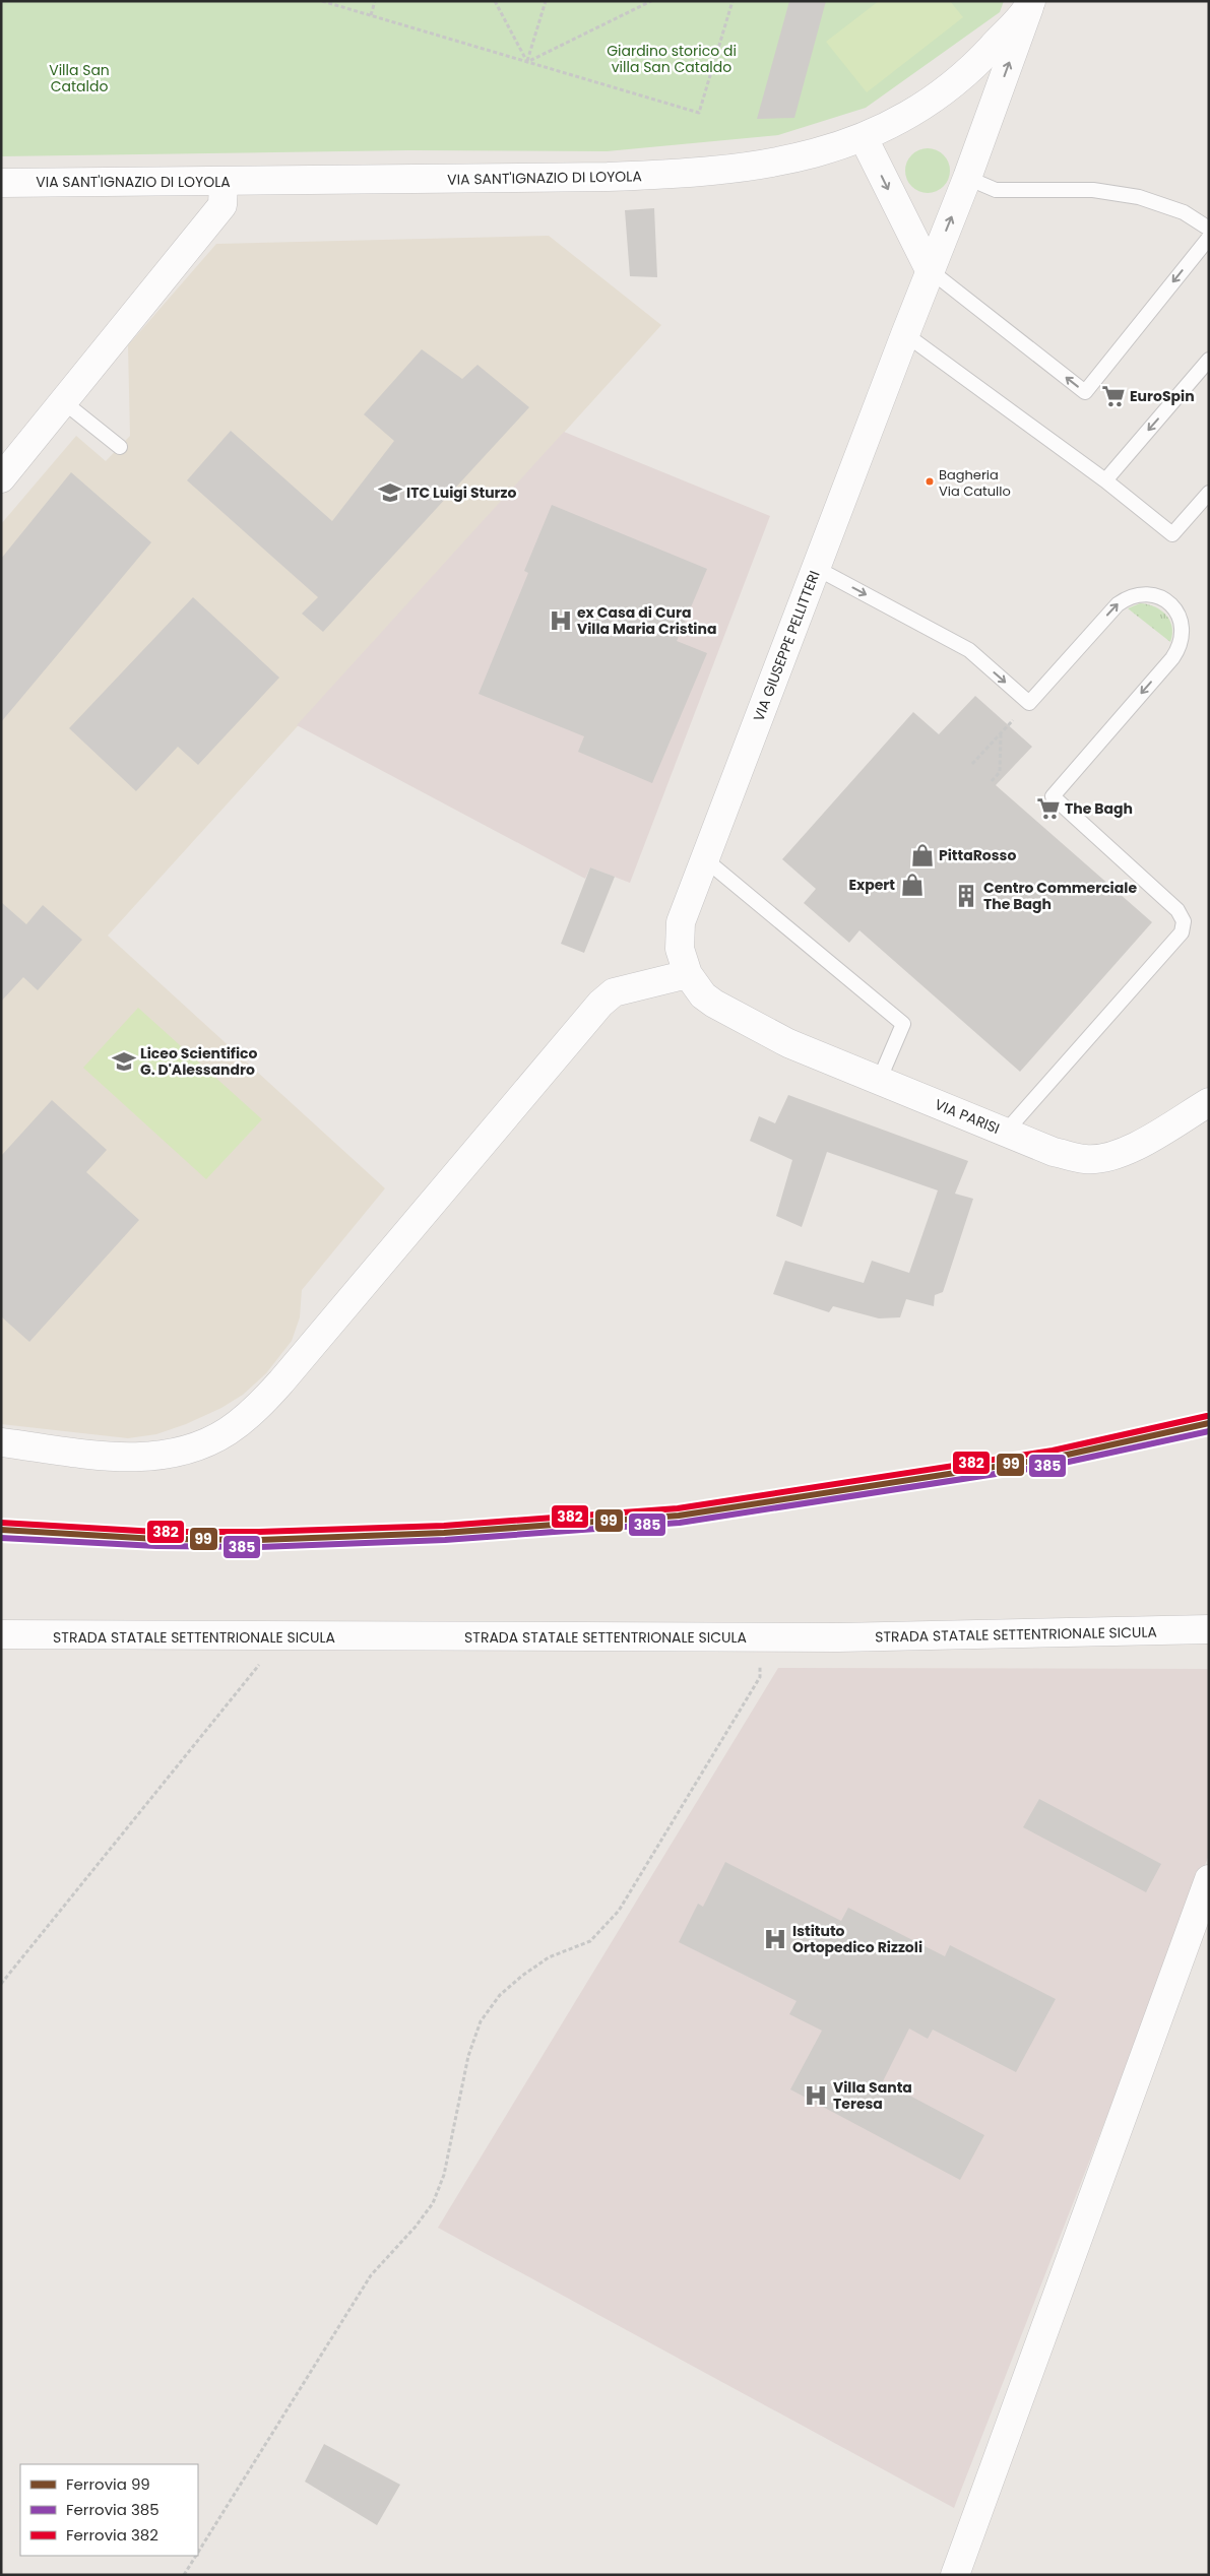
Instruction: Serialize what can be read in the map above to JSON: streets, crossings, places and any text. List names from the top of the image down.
{
  "streets": {
    "street": [
      "VIA SANT'IGNAZIO DI LOYOLA",
      "VIA GIUSEPPE PELLITTERI",
      "VIA PARISI",
      "STRADA STATALE SETTENTRIONALE SICULA"
    ]
  },
  "crossings": [
    ["VIA SANT'IGNAZIO DI LOYOLA", "VIA GIUSEPPE PELLITTERI"],
    ["VIA GIUSEPPE PELLITTERI", "VIA PARISI"]
  ],
  "parks": ["Giardino storico di villa San Cataldo", "Villa San Cataldo"],
  "places": {
    "supermarket": ["EuroSpin", "The Bagh"],
    "other": ["Bagheria Via Catullo"],
    "school or university": ["ITC Luigi Sturzo", "Liceo Scientifico G. D'Alessandro"],
    "hospital": ["ex Casa di Cura Villa Maria Cristina", "Istituto Ortopedico Rizzoli", "Villa Santa Teresa"],
    "shop": ["PittaRosso", "Expert"],
    "building": ["Centro Commerciale The Bagh"]
  },
  "lines": ["rail line 382", "rail line 99", "rail line 385"],
  "legend": ["Ferrovia 99", "Ferrovia 385", "Ferrovia 382"]
}
